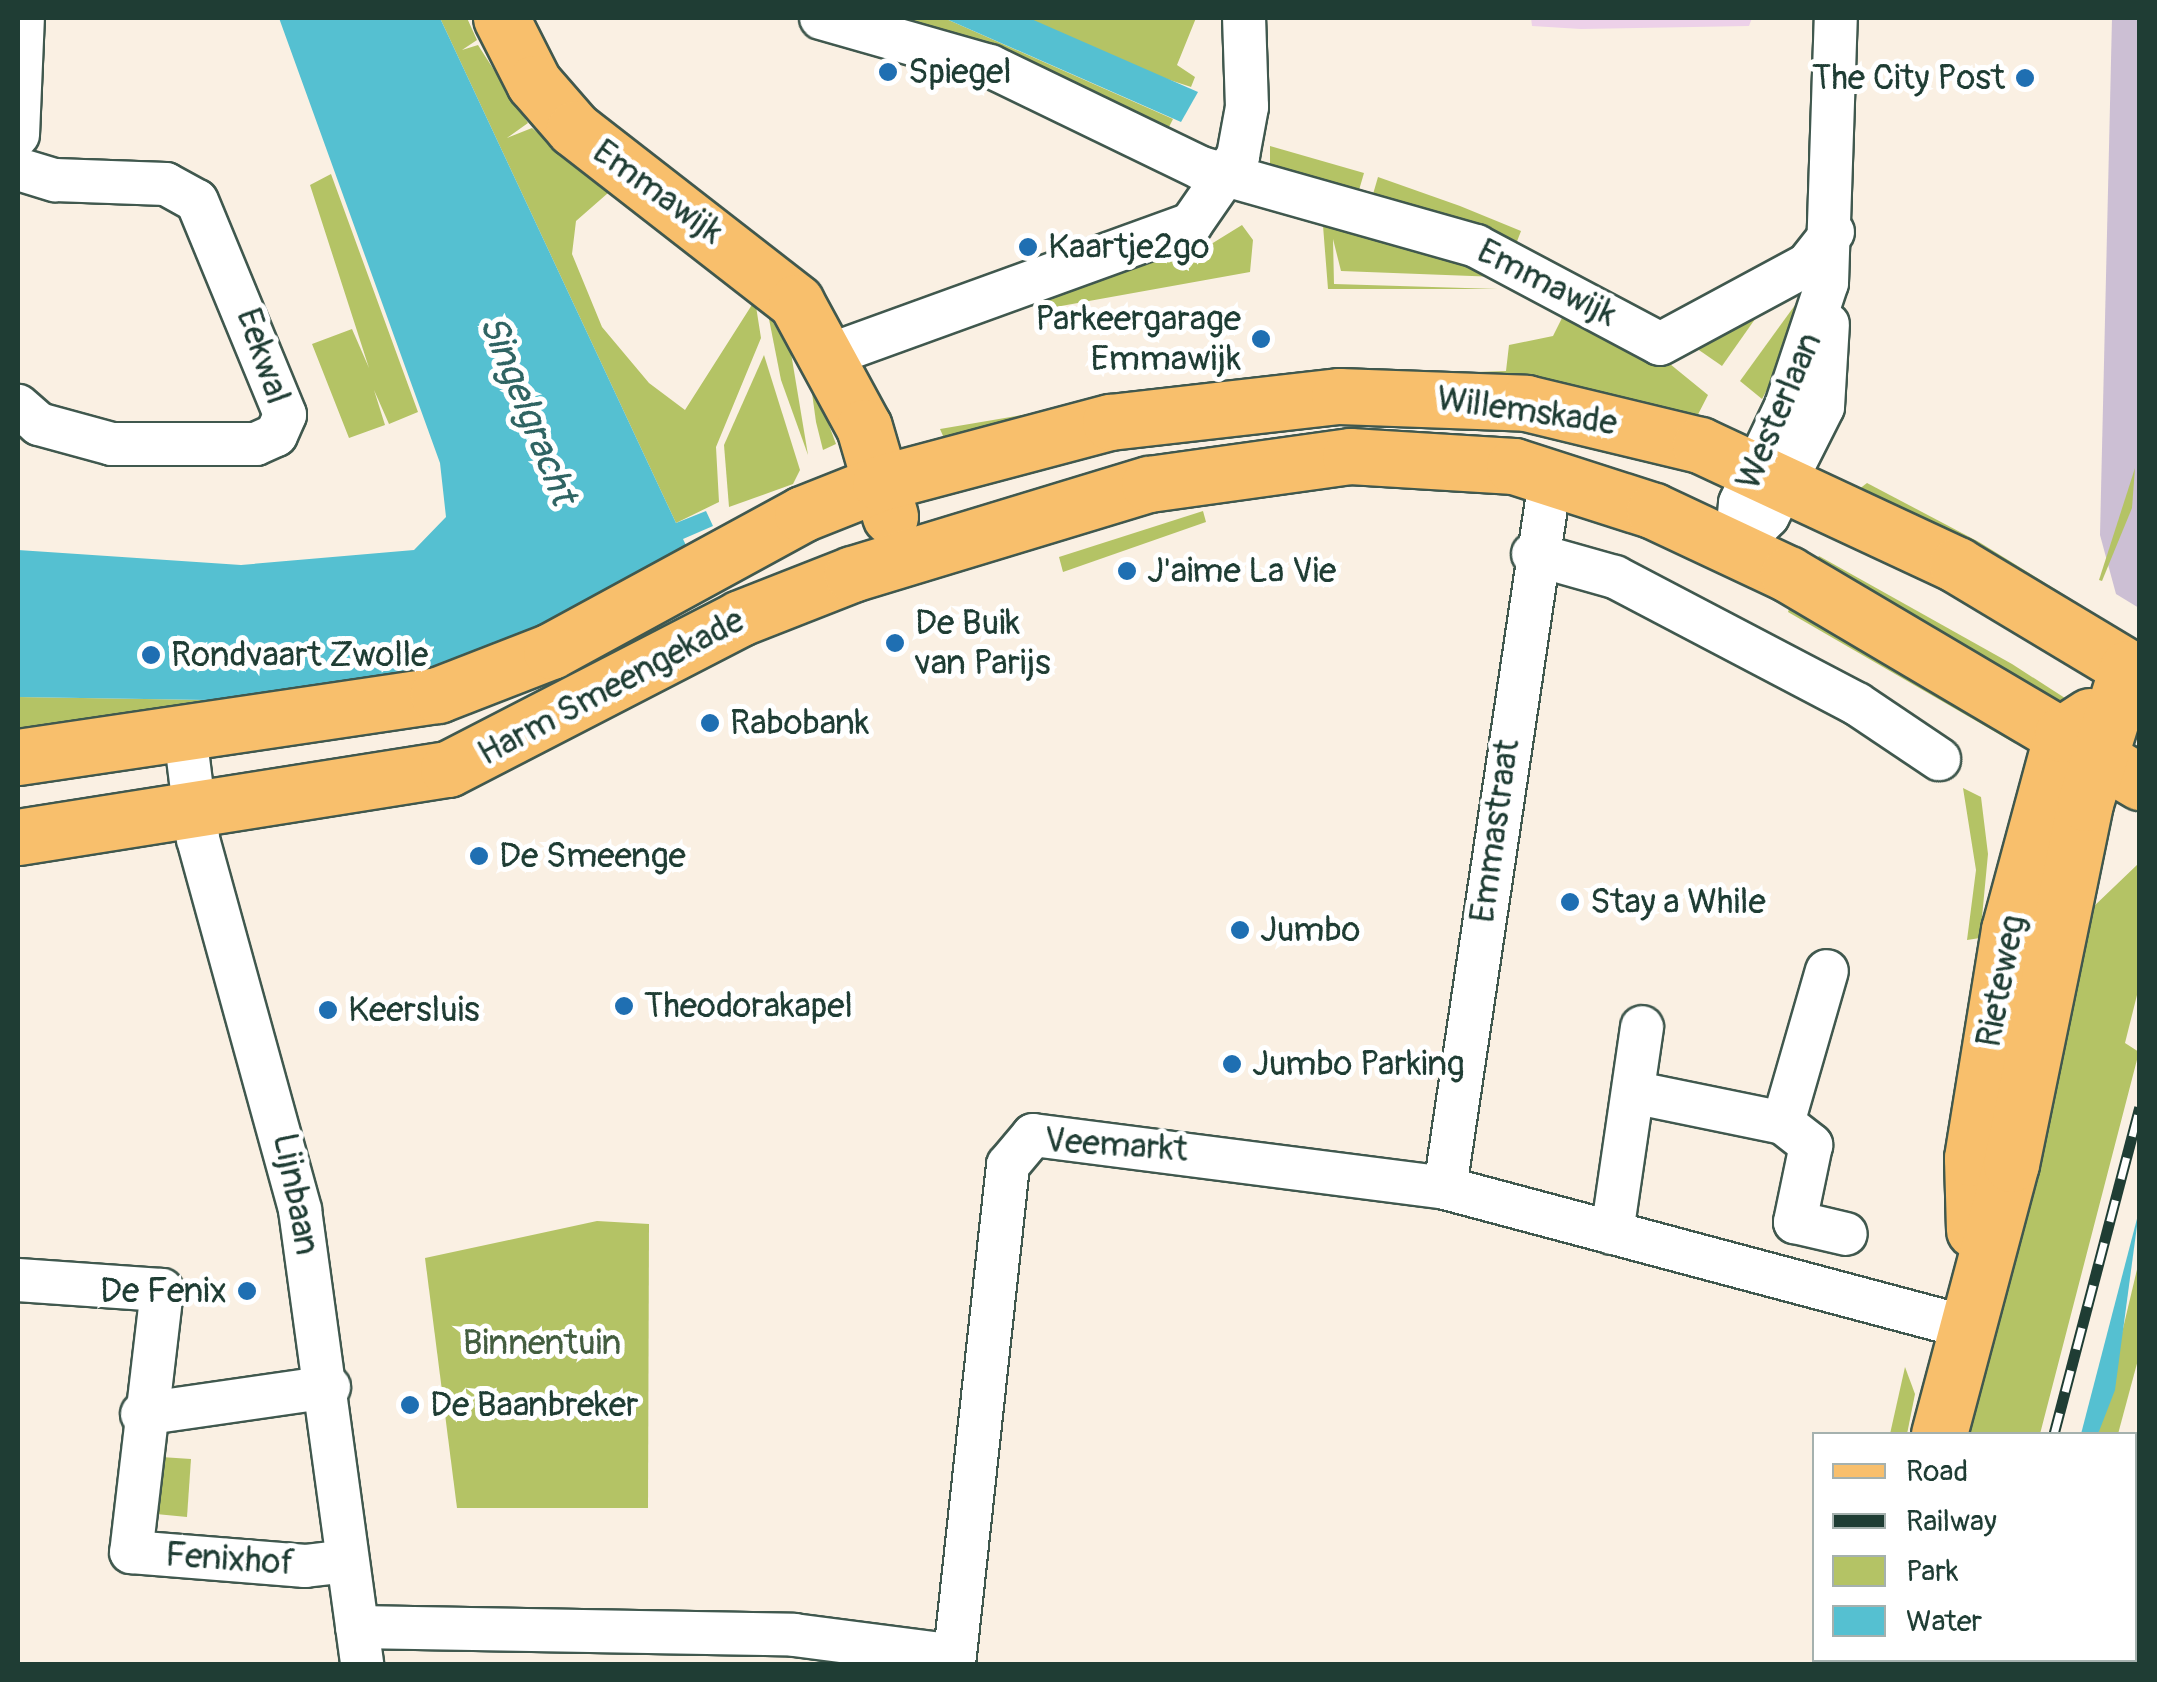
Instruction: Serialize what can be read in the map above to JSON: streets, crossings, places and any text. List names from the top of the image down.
{
  "streets": {
    "main road": [
      "Emmawijk",
      "Willemskade",
      "Harm Smeengekade",
      "Rieteweg"
    ],
    "street": [
      "Eekwal",
      "Westerlaan",
      "Emmastraat",
      "Veemarkt",
      "Lijnbaan",
      "Fenixhof"
    ]
  },
  "crossings": [
    ["Emmawijk", "Willemskade"],
    ["Emmawijk", "Westerlaan"],
    ["Emmawijk", "Harm Smeengekade"],
    ["Willemskade", "Westerlaan"],
    ["Willemskade", "Harm Smeengekade"],
    ["Willemskade", "Emmastraat"],
    ["Willemskade", "Rieteweg"],
    ["Harm Smeengekade", "Lijnbaan"],
    ["Emmastraat", "Veemarkt"],
    ["Rieteweg", "Veemarkt"],
    ["Lijnbaan", "Fenixhof"]
  ],
  "water": ["Singelgracht"],
  "parks": ["Binnentuin"],
  "places": [
    "Spiegel",
    "The City Post",
    "Kaartje2go",
    "Parkeergarage Emmawijk",
    "J'aime La Vie",
    "De Buik van Parijs",
    "Rondvaart Zwolle",
    "Rabobank",
    "De Smeenge",
    "Stay a While",
    "Jumbo",
    "Theodorakapel",
    "Keersluis",
    "Jumbo Parking",
    "De Fenix",
    "De Baanbreker"
  ],
  "legend": [
    "Road",
    "Railway",
    "Park",
    "Water"
  ]
}
